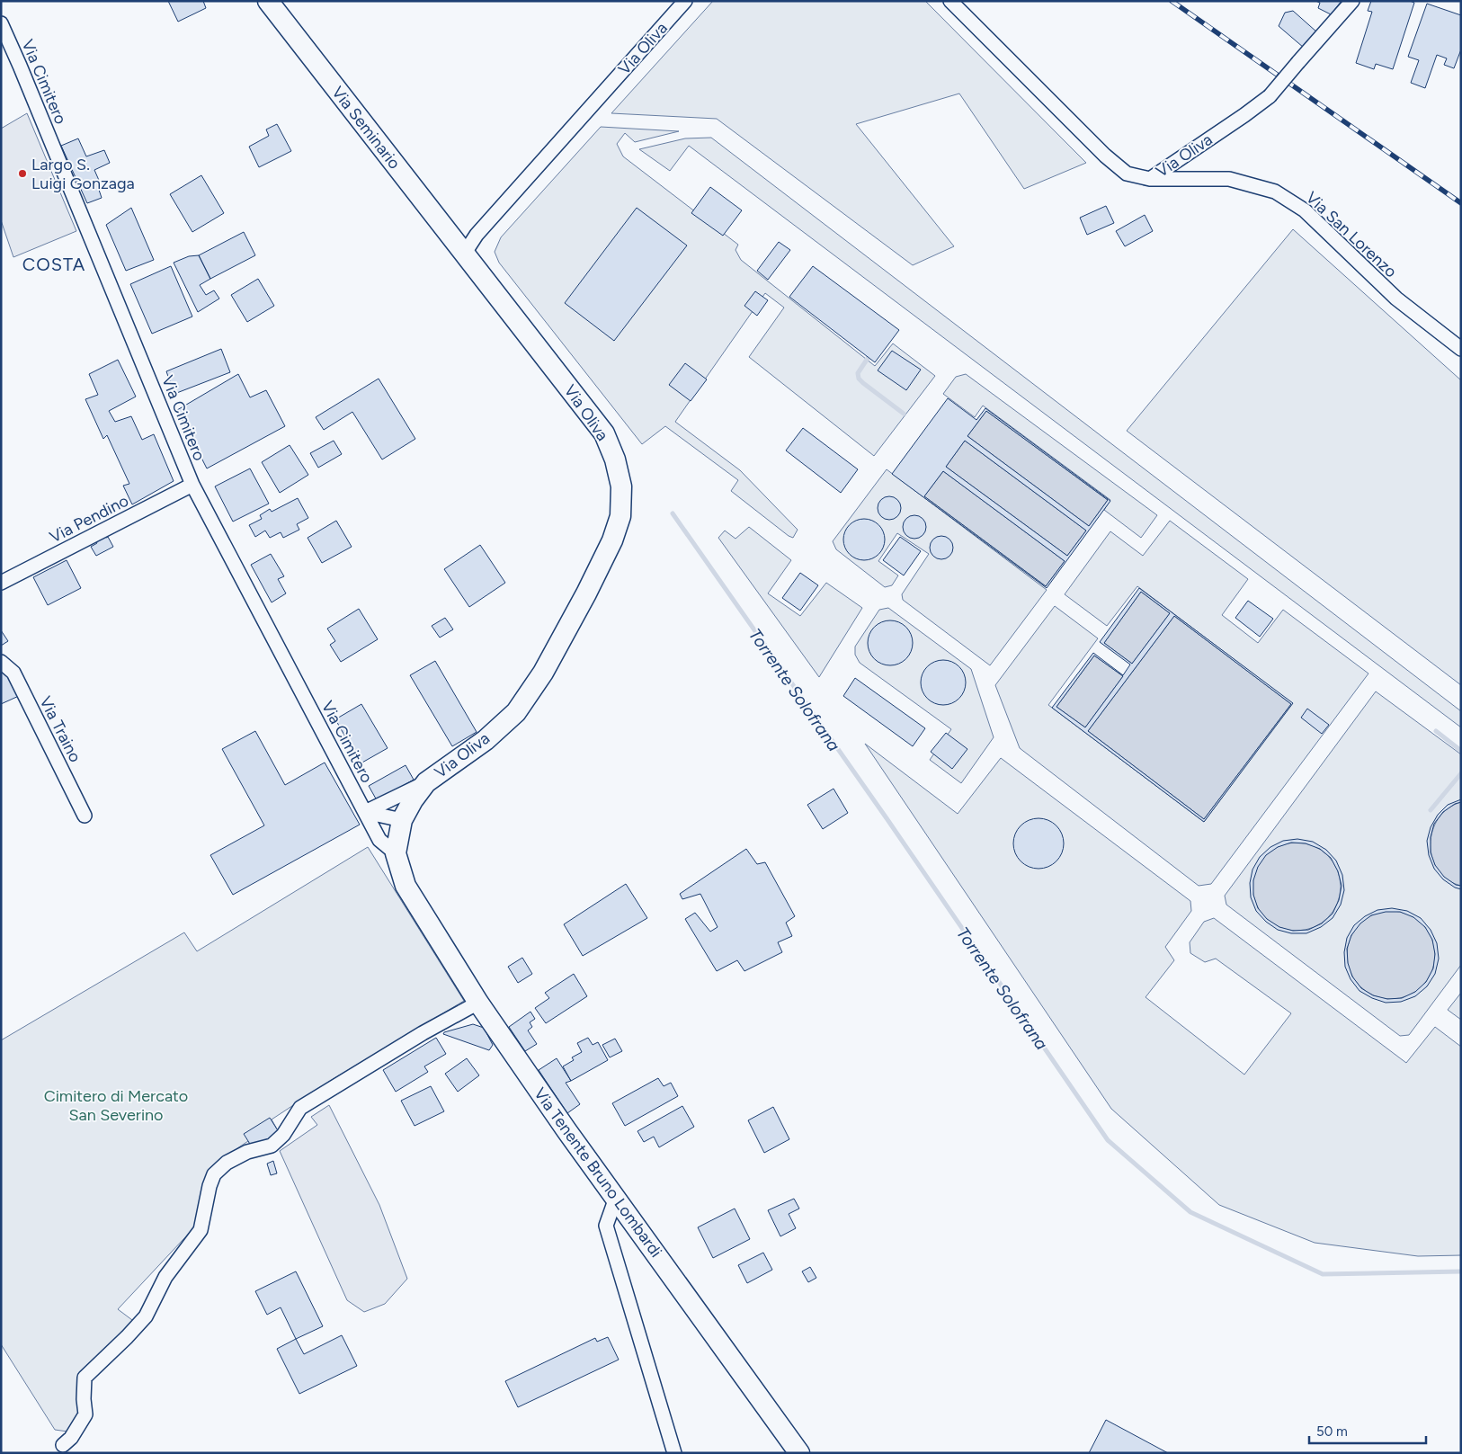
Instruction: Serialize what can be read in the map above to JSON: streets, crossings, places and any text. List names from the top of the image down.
{
  "streets": {
    "main road": ["Via Oliva", "Via Seminario", "Via Tenente Bruno Lombardi"],
    "street": [
      "Via Cimitero",
      "Via San Lorenzo",
      "Via Pendino",
      "Via Traino"
    ]
  },
  "crossings": [
    ["Via Oliva", "Via Cimitero"],
    ["Via Oliva", "Via Seminario"],
    ["Via Oliva", "Via San Lorenzo"],
    ["Via Oliva", "Via Tenente Bruno Lombardi"],
    ["Via Cimitero", "Via Pendino"]
  ],
  "districts": ["COSTA"],
  "water": ["Torrente Solofrana"],
  "parks": ["Cimitero di Mercato San Severino"],
  "places": ["Largo S. Luigi Gonzaga"],
  "scale_bar": "50 m"
}
